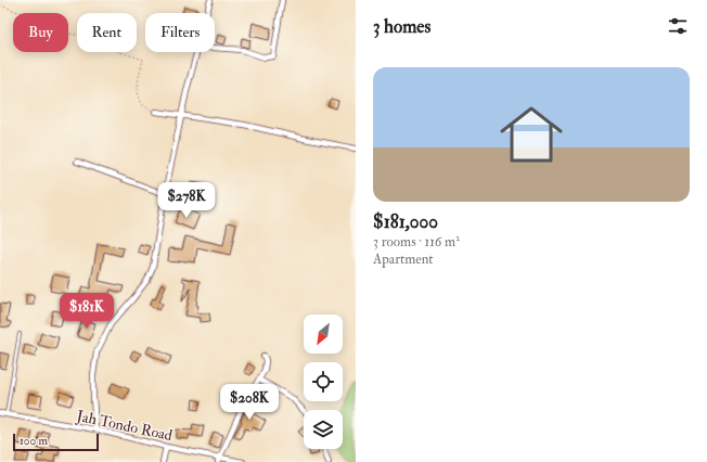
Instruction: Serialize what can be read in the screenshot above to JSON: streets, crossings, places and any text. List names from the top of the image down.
{
  "streets": {
    "street": ["Jah Tondo Road"]
  },
  "scale_bar": "100 m",
  "north": "bottom left",
  "page": {
    "heading": "3 homes",
    "chip": ["Buy", "Rent", "Filters"],
    "list": [
      {
        "name": "$181,000",
        "note": "3 rooms · 116 m² · Apartment"
      }
    ],
    "price": ["$278K", "$181K", "$208K"],
    "scale": "100 m"
  }
}
